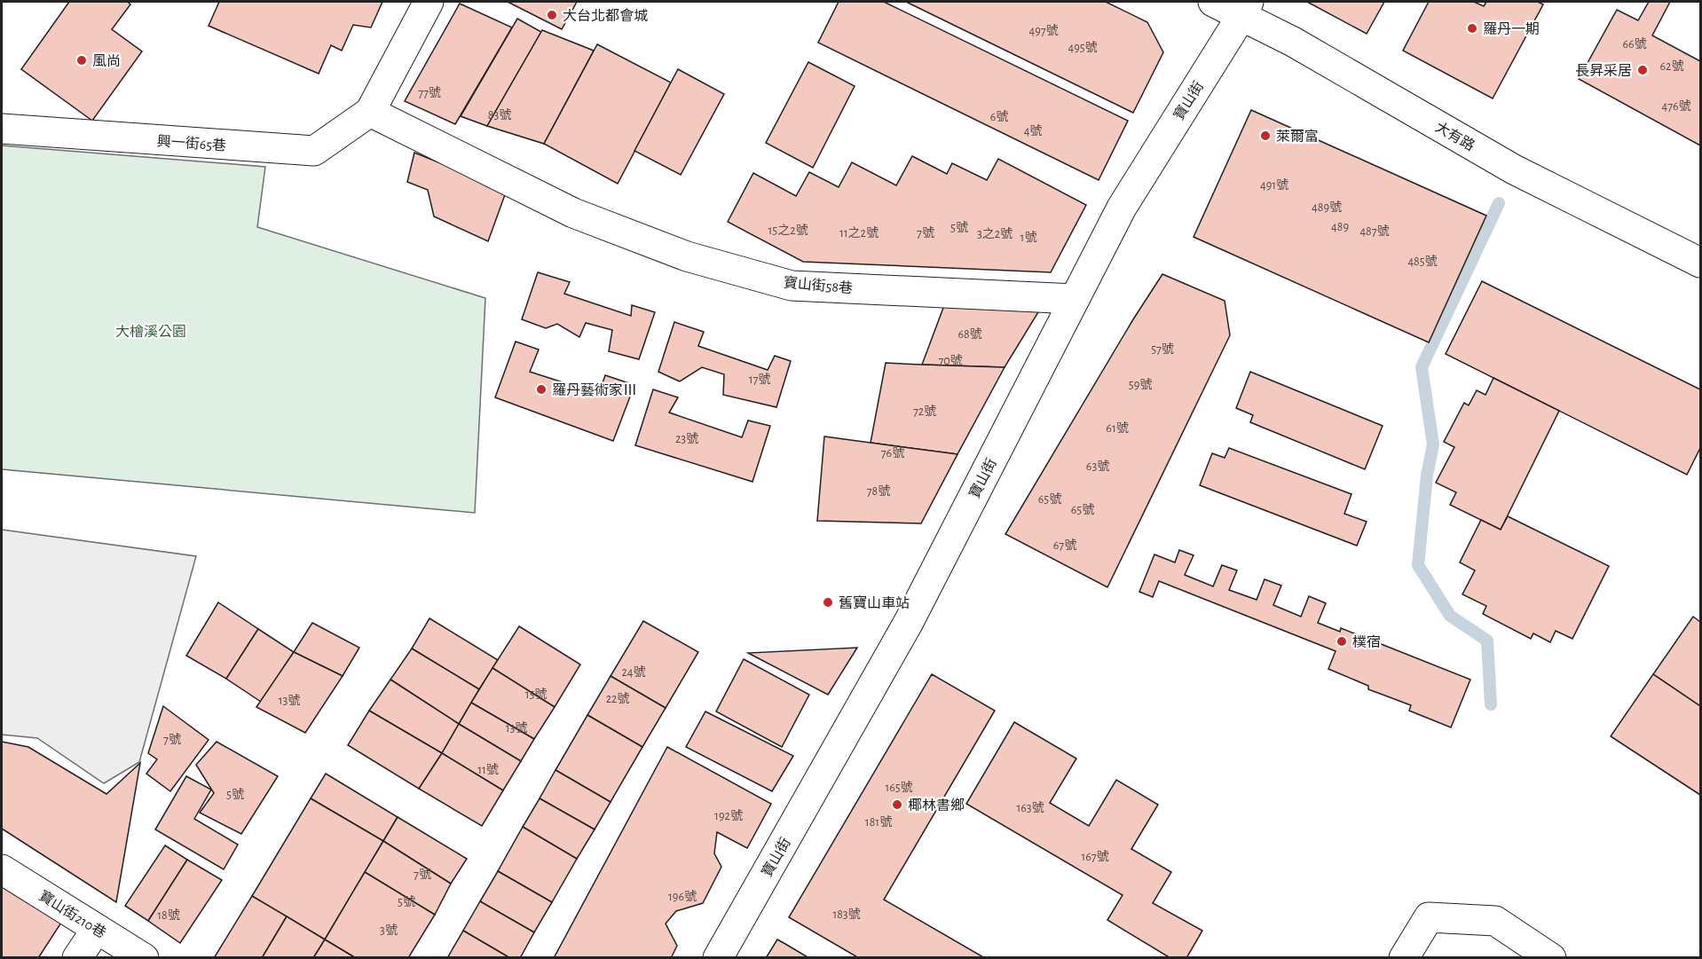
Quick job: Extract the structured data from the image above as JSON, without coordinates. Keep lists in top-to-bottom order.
{
  "streets": {
    "street": [
      "寶山街",
      "大有路",
      "興一街65巷",
      "寶山街58巷",
      "寶山街210巷"
    ]
  },
  "crossings": [
    ["寶山街", "大有路"],
    ["寶山街", "寶山街58巷"],
    ["興一街65巷", "寶山街58巷"]
  ],
  "parks": ["大檜溪公園"],
  "places": [
    "大台北都會城",
    "羅丹一期",
    "風尚",
    "長昇采居",
    "萊爾富",
    "羅丹藝術家Ⅲ",
    "舊寶山車站",
    "樸宿",
    "椰林書鄉"
  ],
  "house_numbers": [
    "497號",
    "66號",
    "495號",
    "62號",
    "77號",
    "476號",
    "83號",
    "6號",
    "4號",
    "491號",
    "489號",
    "489",
    "5號",
    "15之2號",
    "487號",
    "11之2號",
    "7號",
    "3之2號",
    "1號",
    "485號",
    "68號",
    "57號",
    "70號",
    "17號",
    "59號",
    "72號",
    "61號",
    "23號",
    "76號",
    "63號",
    "78號",
    "65號",
    "65號",
    "67號",
    "24號",
    "15號",
    "22號",
    "13號",
    "13號",
    "7號",
    "11號",
    "165號",
    "5號",
    "163號",
    "192號",
    "181號",
    "167號",
    "7號",
    "196號",
    "5號",
    "183號",
    "18號",
    "3號"
  ]
}
